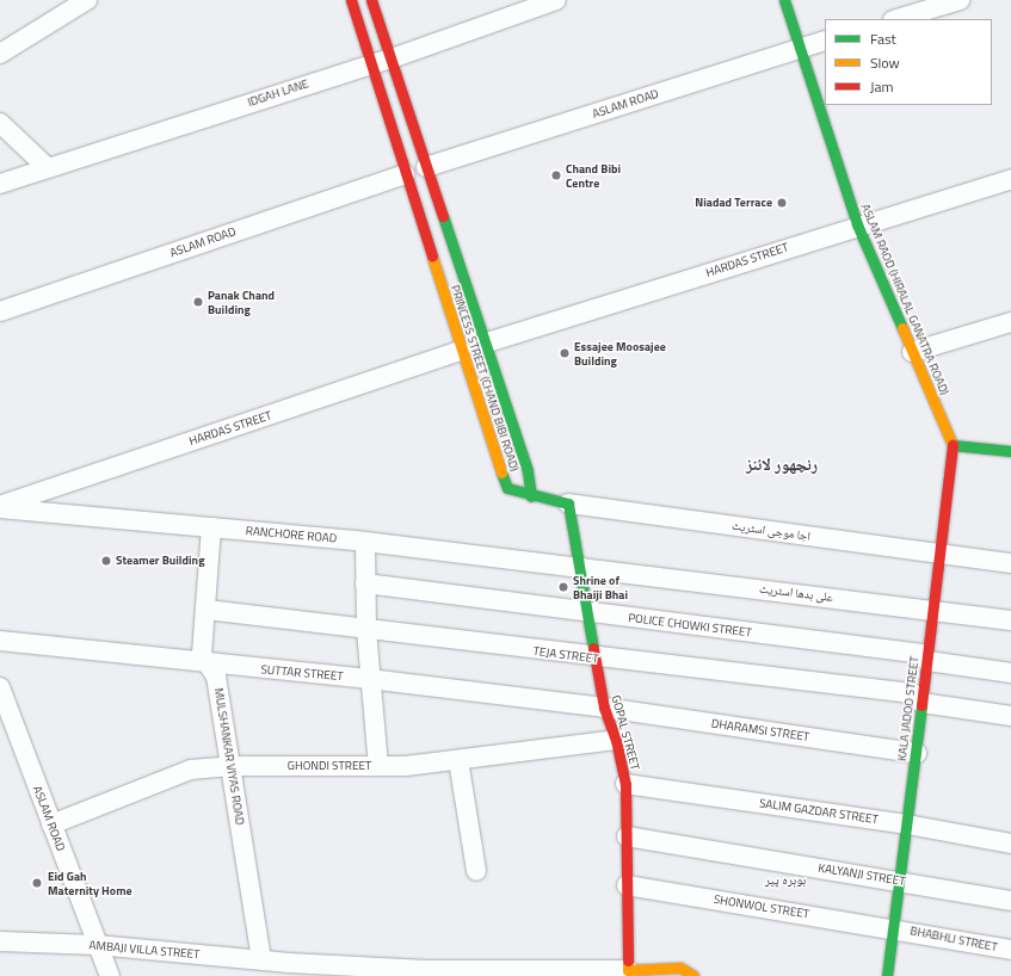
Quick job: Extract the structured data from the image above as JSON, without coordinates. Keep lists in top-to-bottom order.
{
  "streets": {
    "street": [
      "IDGAH LANE",
      "ASLAM ROAD",
      "HARDAS STREET",
      "ASLAM RAOD (HIRALAL GANATRA ROAD)",
      "PRINCESS STREET (CHAND BIBI ROAD)",
      "اجا موجی اسٹریٹ",
      "RANCHORE ROAD",
      "علی بدھا اسٹریٹ",
      "POLICE CHOWKI STREET",
      "TEJA STREET",
      "SUTTAR STREET",
      "KALA JADOO STREET",
      "DHARAMSI STREET",
      "GOPAL STREET",
      "MULSHANKAR VIYAS ROAD",
      "GHONDI STREET",
      "SALIM GAZDAR STREET",
      "KALYANJI STREET",
      "SHONWOL STREET",
      "BHABHLI STREET",
      "AMBAJI VILLA STREET"
    ]
  },
  "crossings": [
    ["IDGAH LANE", "PRINCESS STREET (CHAND BIBI ROAD)"],
    ["ASLAM ROAD", "ASLAM RAOD (HIRALAL GANATRA ROAD)"],
    ["ASLAM ROAD", "PRINCESS STREET (CHAND BIBI ROAD)"],
    ["ASLAM ROAD", "GHONDI STREET"],
    ["ASLAM ROAD", "AMBAJI VILLA STREET"],
    ["HARDAS STREET", "ASLAM RAOD (HIRALAL GANATRA ROAD)"],
    ["HARDAS STREET", "PRINCESS STREET (CHAND BIBI ROAD)"],
    ["HARDAS STREET", "RANCHORE ROAD"],
    ["ASLAM RAOD (HIRALAL GANATRA ROAD)", "KALA JADOO STREET"],
    ["PRINCESS STREET (CHAND BIBI ROAD)", "اجا موجی اسٹریٹ"],
    ["اجا موجی اسٹریٹ", "KALA JADOO STREET"],
    ["اجا موجی اسٹریٹ", "GOPAL STREET"],
    ["RANCHORE ROAD", "علی بدھا اسٹریٹ"],
    ["RANCHORE ROAD", "GOPAL STREET"],
    ["RANCHORE ROAD", "MULSHANKAR VIYAS ROAD"],
    ["علی بدھا اسٹریٹ", "KALA JADOO STREET"],
    ["علی بدھا اسٹریٹ", "GOPAL STREET"],
    ["POLICE CHOWKI STREET", "KALA JADOO STREET"],
    ["POLICE CHOWKI STREET", "GOPAL STREET"],
    ["TEJA STREET", "KALA JADOO STREET"],
    ["TEJA STREET", "GOPAL STREET"],
    ["TEJA STREET", "MULSHANKAR VIYAS ROAD"],
    ["SUTTAR STREET", "DHARAMSI STREET"],
    ["SUTTAR STREET", "GOPAL STREET"],
    ["SUTTAR STREET", "MULSHANKAR VIYAS ROAD"],
    ["KALA JADOO STREET", "DHARAMSI STREET"],
    ["KALA JADOO STREET", "SALIM GAZDAR STREET"],
    ["KALA JADOO STREET", "KALYANJI STREET"],
    ["KALA JADOO STREET", "SHONWOL STREET"],
    ["KALA JADOO STREET", "BHABHLI STREET"],
    ["DHARAMSI STREET", "GOPAL STREET"],
    ["GOPAL STREET", "GHONDI STREET"],
    ["GOPAL STREET", "SALIM GAZDAR STREET"],
    ["GOPAL STREET", "KALYANJI STREET"],
    ["GOPAL STREET", "SHONWOL STREET"],
    ["GOPAL STREET", "AMBAJI VILLA STREET"],
    ["MULSHANKAR VIYAS ROAD", "GHONDI STREET"],
    ["MULSHANKAR VIYAS ROAD", "AMBAJI VILLA STREET"],
    ["SHONWOL STREET", "BHABHLI STREET"]
  ],
  "districts": ["رنچھور لائنز", "بوہرہ پیر"],
  "places": [
    "Chand Bibi Centre",
    "Niadad Terrace",
    "Panak Chand Building",
    "Essajee Moosajee Building",
    "Steamer Building",
    "Shrine of Bhaiji Bhai",
    "Eid Gah Maternity Home"
  ],
  "legend": ["Fast", "Slow", "Jam"]
}
